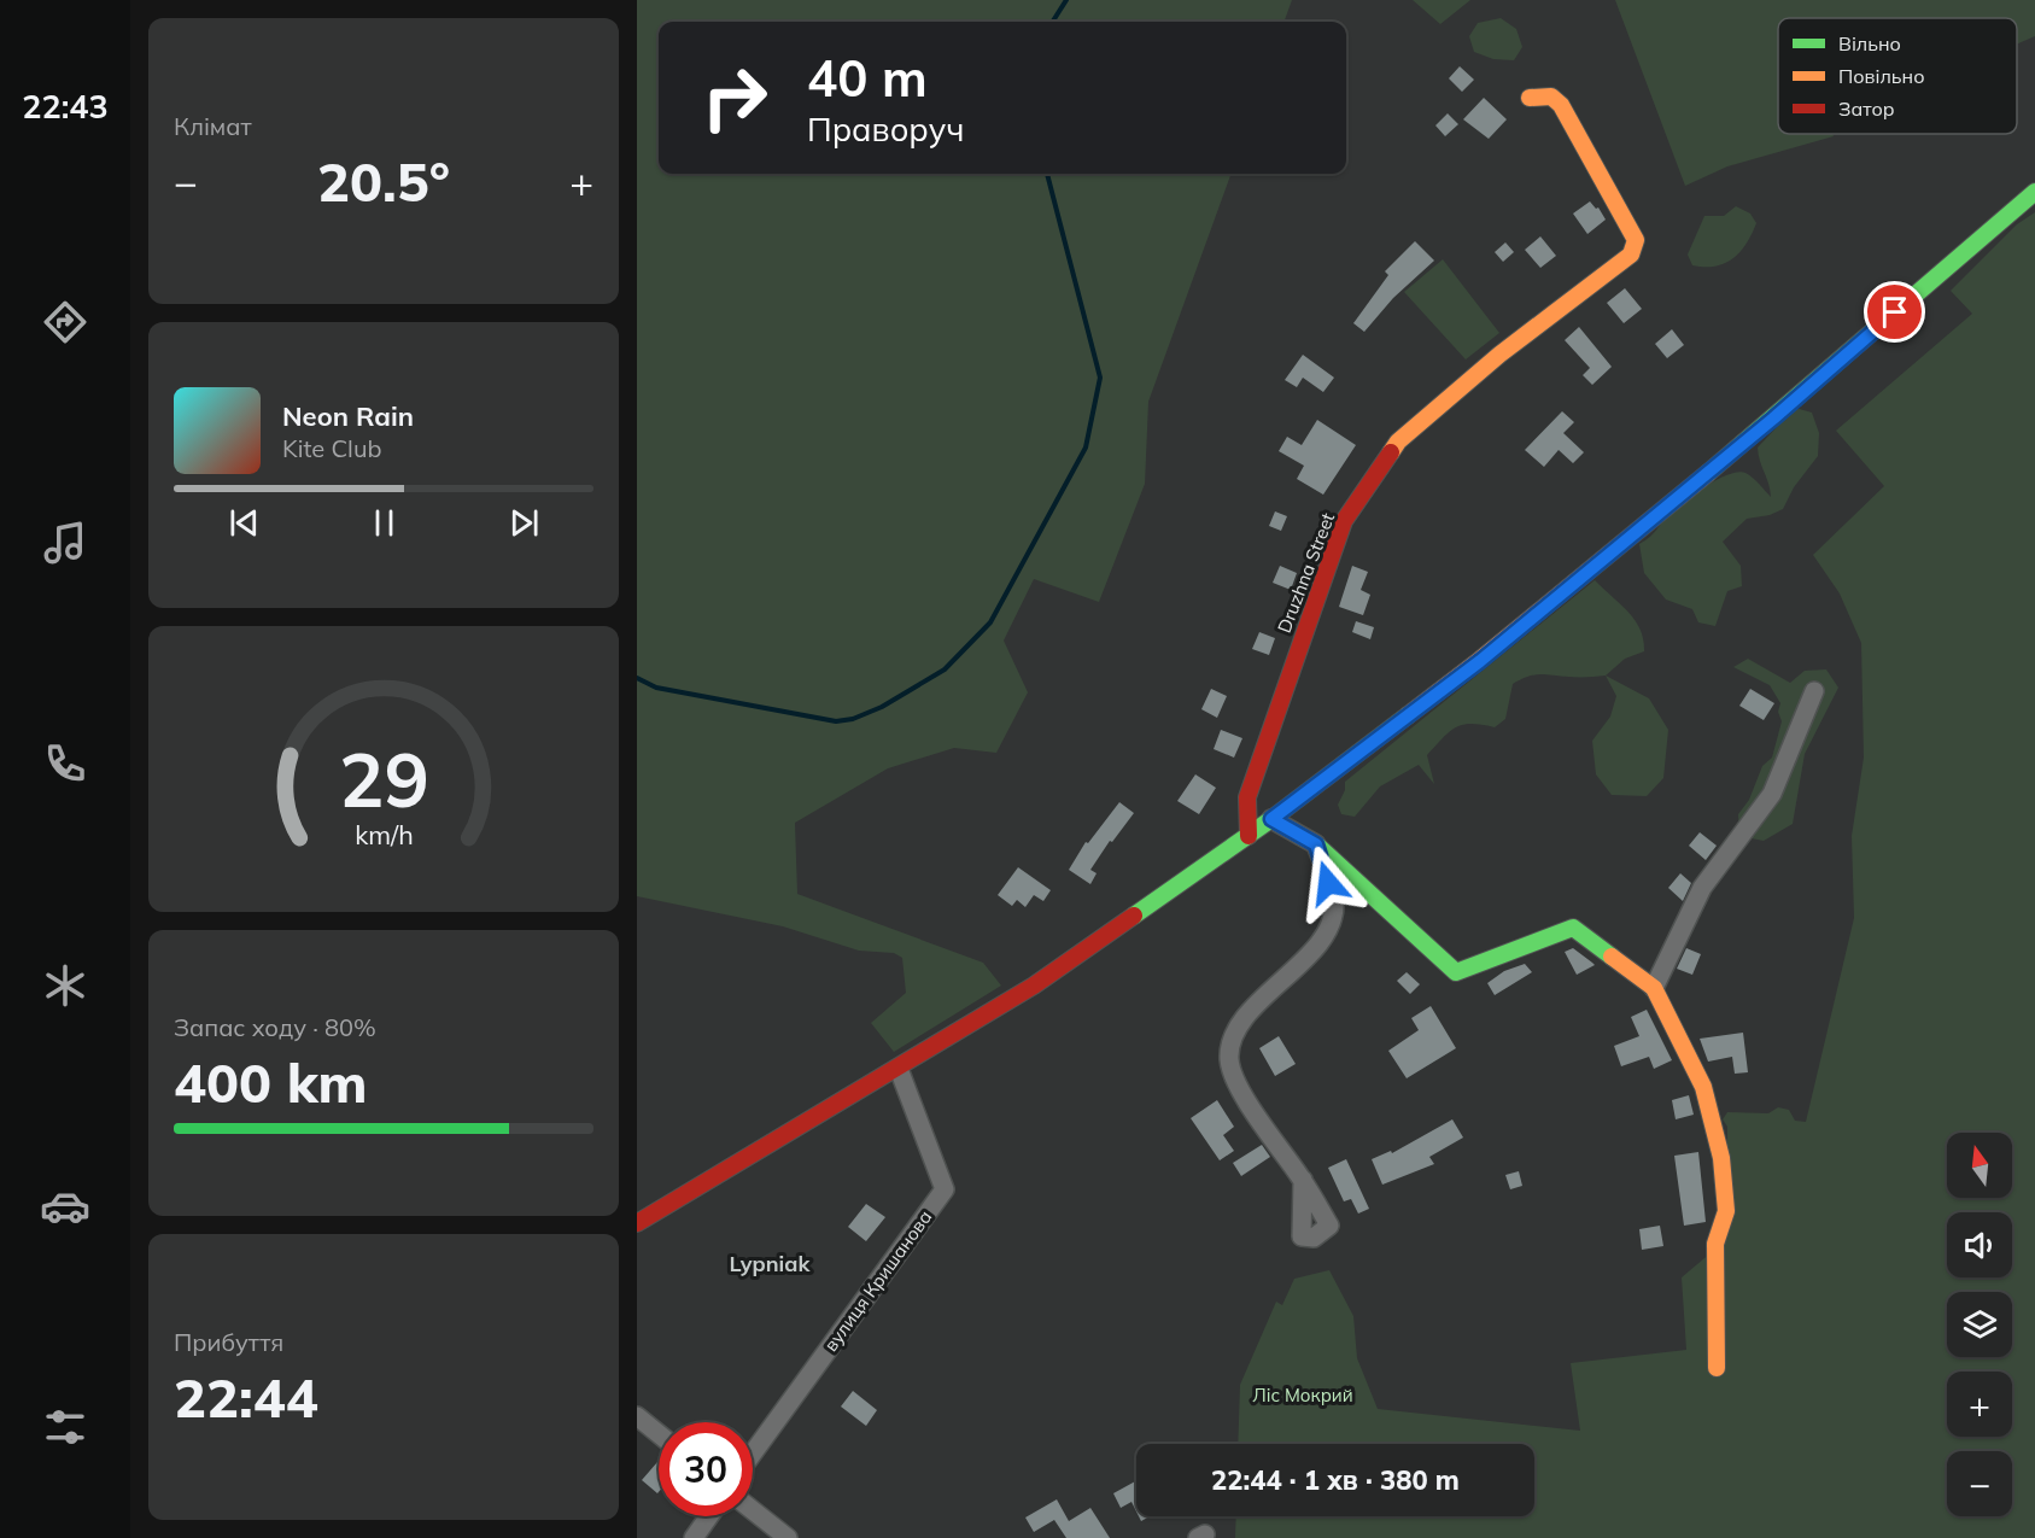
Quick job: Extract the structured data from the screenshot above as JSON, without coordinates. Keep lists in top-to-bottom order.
{
  "streets": {
    "main road": ["Druzhna Street"],
    "street": ["вулиця Кришанова"]
  },
  "districts": ["Lypniak"],
  "parks": ["Ліс Мокрий"],
  "legend": ["Вільно", "Повільно", "Затор"],
  "north": "top",
  "page": {
    "tabs": "22:43",
    "tile": [
      "Клімат",
      ["Запас ходу · 80%", "400 km"],
      ["Прибуття", "22:44"]
    ],
    "turn": ["40 m", "Праворуч"],
    "heat": ["−", "20.5°", "+"],
    "song": ["Neon Rain", "Kite Club"],
    "map_buttons": ["+", "−"],
    "limit": "30",
    "trip": "22:44 · 1 хв · 380 m",
    "gauge": ["29", "km/h"]
  }
}
